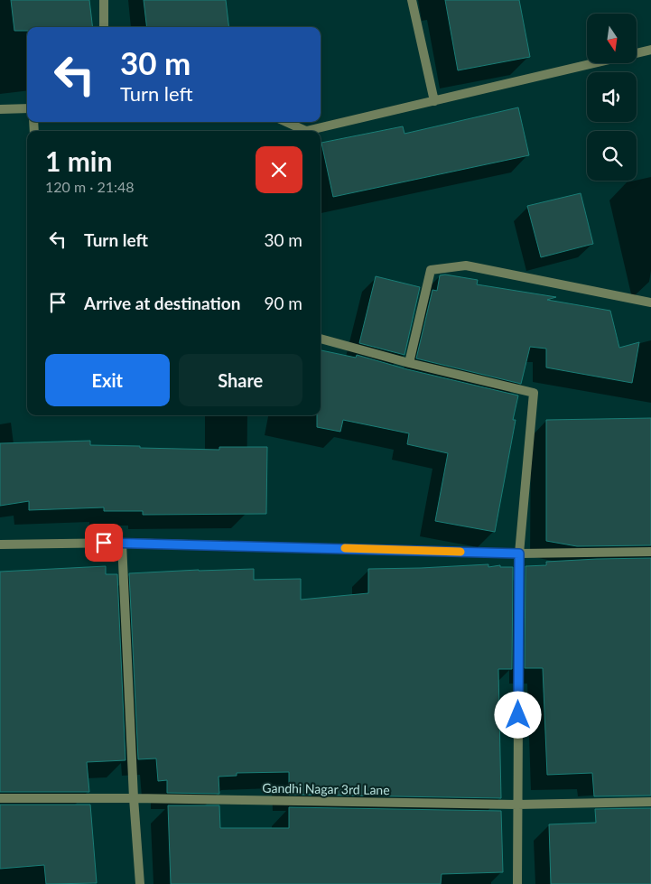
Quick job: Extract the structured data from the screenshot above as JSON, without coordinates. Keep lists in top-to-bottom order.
{
  "streets": {
    "street": ["Gandhi Nagar 3rd Lane"]
  },
  "north": "bottom",
  "page": {
    "turn": ["30 m", "Turn left"],
    "heading": ["1 min", "120 m · 21:48"],
    "list": [
      {
        "name": "Turn left",
        "value": "30 m"
      },
      {
        "name": "Arrive at destination",
        "value": "90 m"
      }
    ],
    "buttons": ["Exit", "Share"]
  }
}
